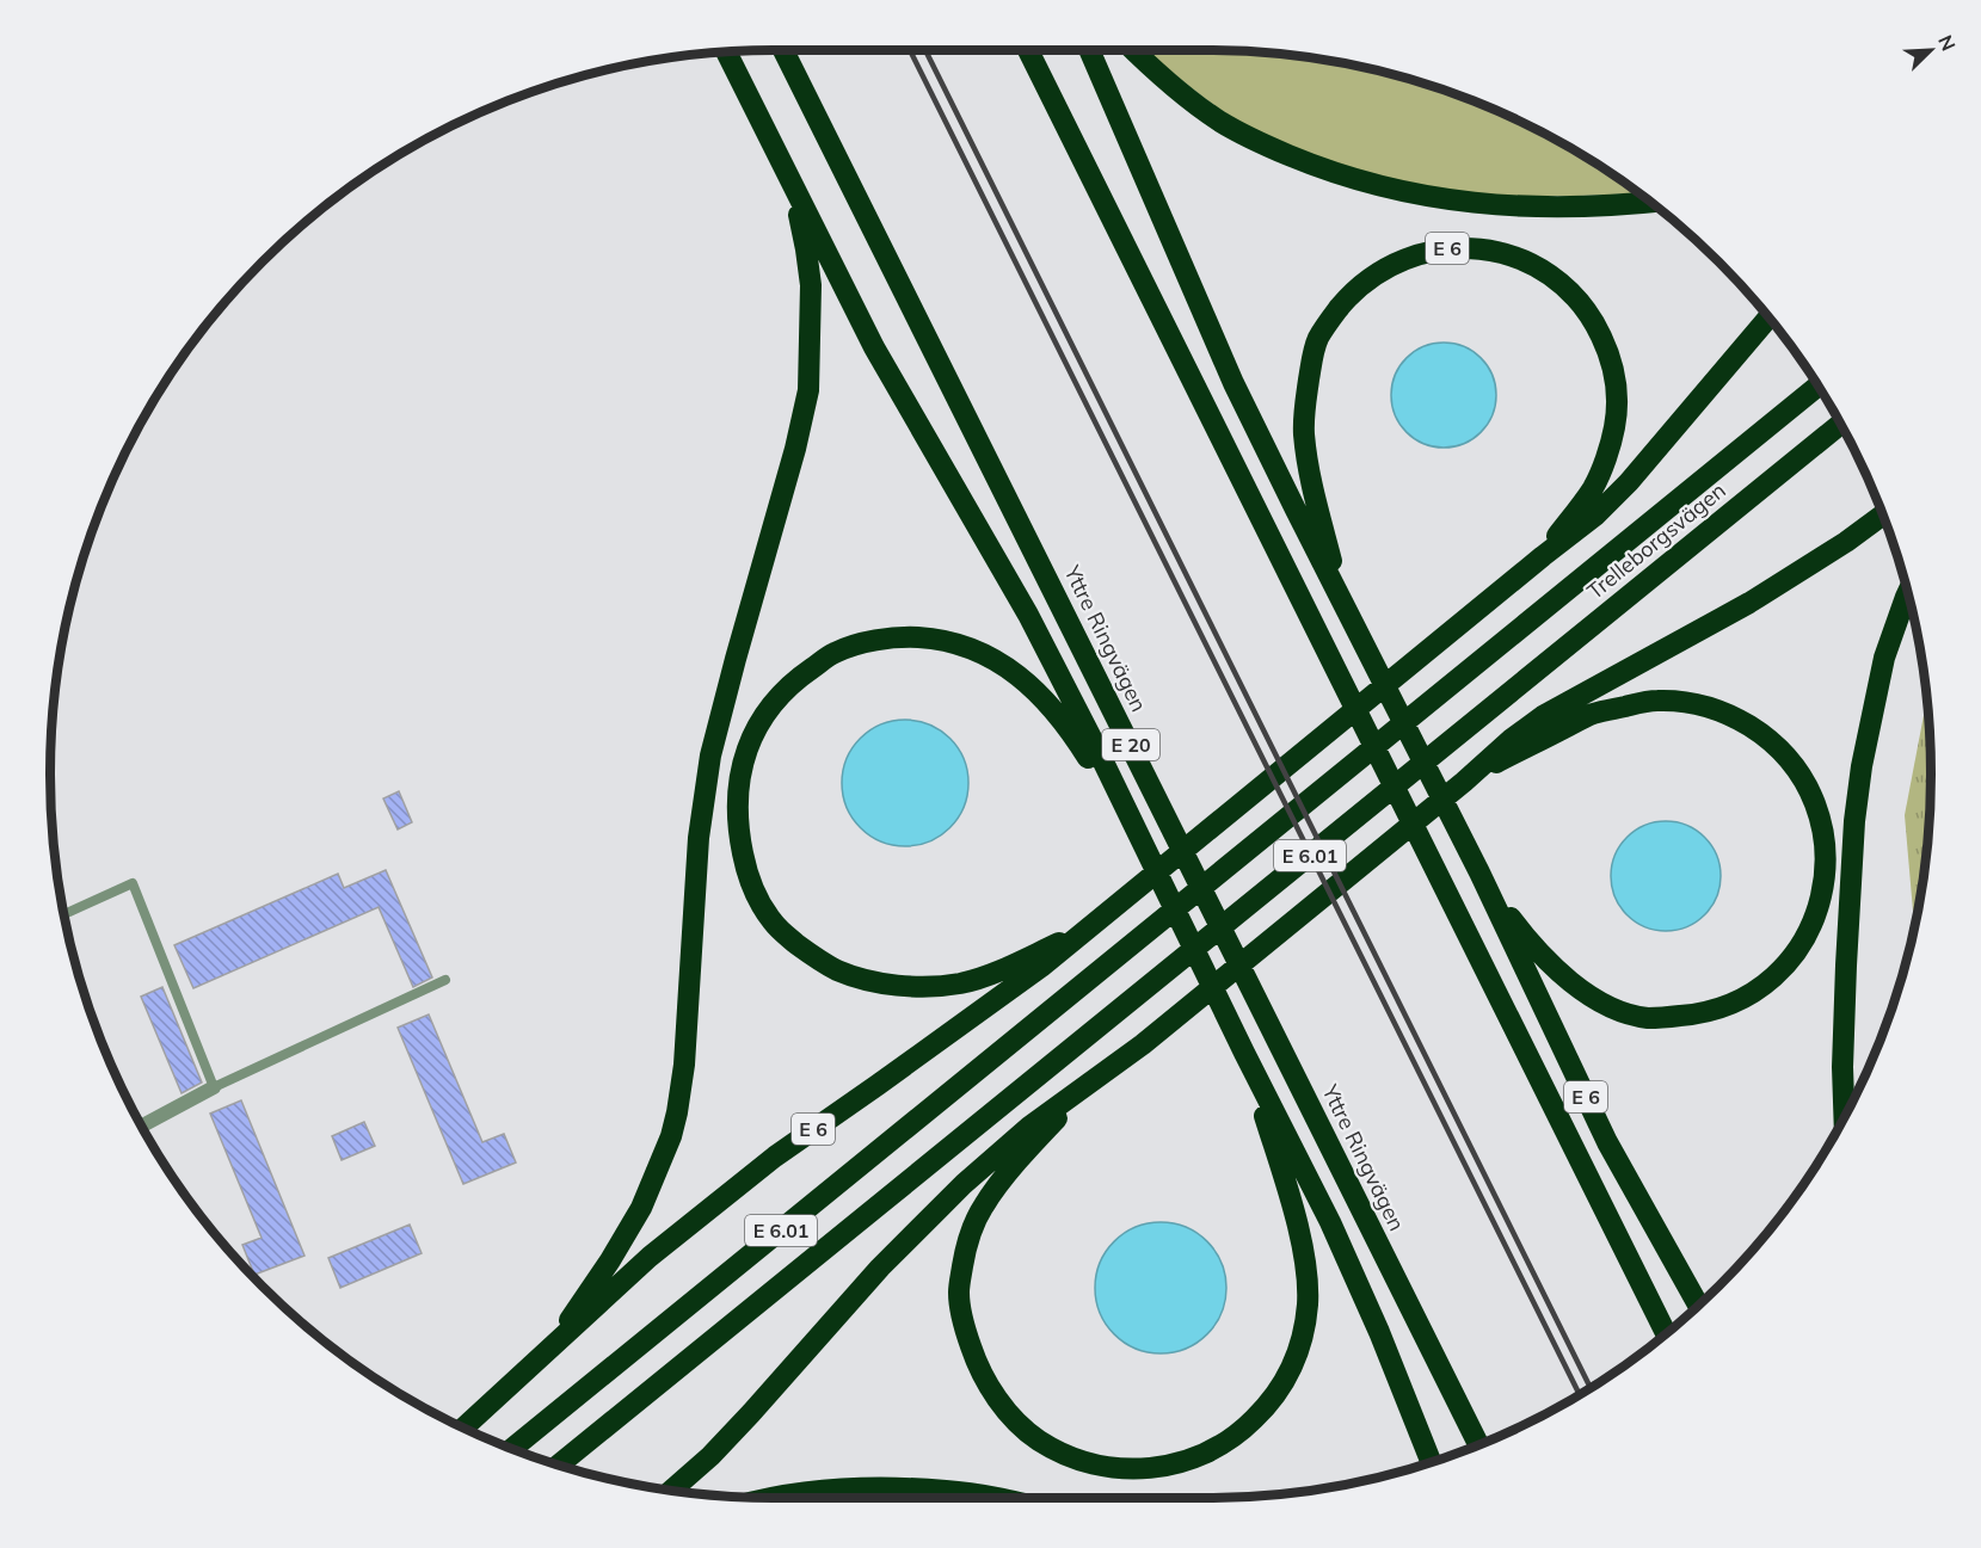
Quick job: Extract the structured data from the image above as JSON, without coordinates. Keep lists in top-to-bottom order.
{
  "streets": {
    "highway": [
      "E 6",
      "Trelleborgsvägen",
      "Yttre Ringvägen",
      "E 20",
      "E 6.01"
    ]
  },
  "north": "top right"
}
